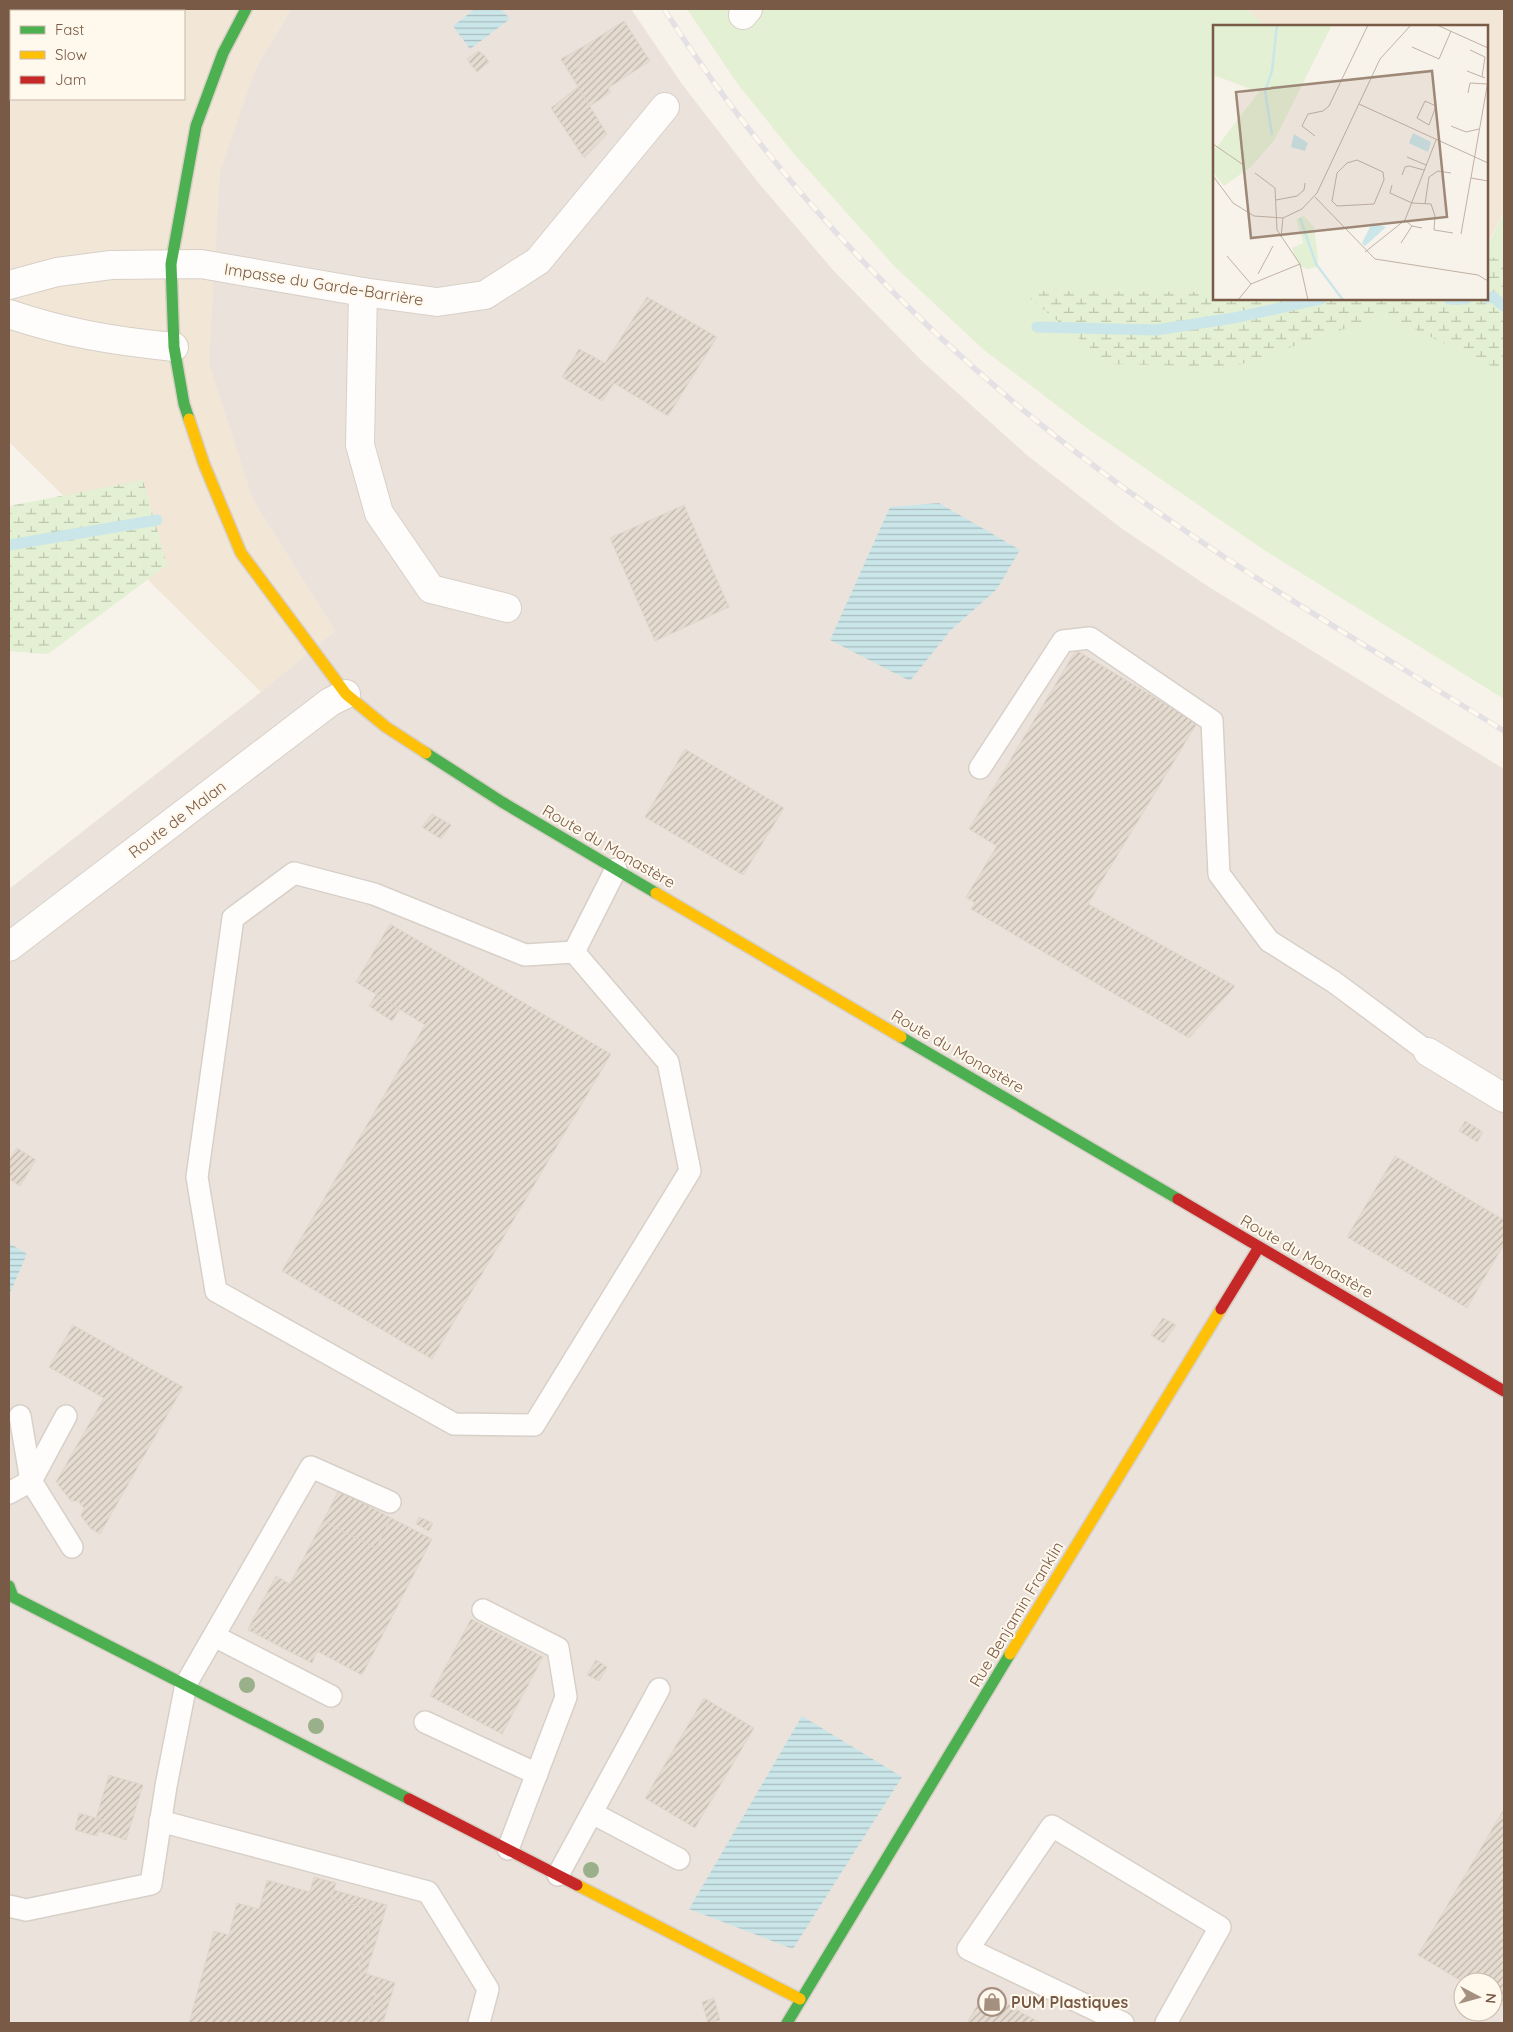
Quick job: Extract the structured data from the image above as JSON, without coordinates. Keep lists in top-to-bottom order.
{
  "streets": {
    "street": [
      "Impasse du Garde-Barrière",
      "Route de Malan",
      "Route du Monastère",
      "Rue Benjamin Franklin"
    ]
  },
  "crossings": [
    ["Impasse du Garde-Barrière", "Route du Monastère"],
    ["Route de Malan", "Route du Monastère"],
    ["Route du Monastère", "Rue Benjamin Franklin"]
  ],
  "places": {
    "shop": ["PUM Plastiques"]
  },
  "legend": ["Fast", "Slow", "Jam"],
  "north": "right"
}
